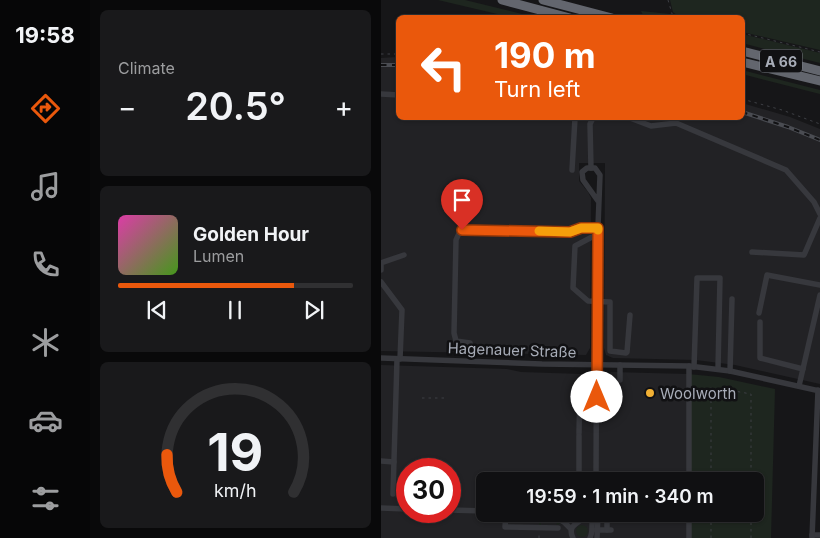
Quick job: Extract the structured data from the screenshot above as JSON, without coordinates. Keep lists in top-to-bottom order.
{
  "streets": {
    "highway": ["A 66"],
    "street": ["Hagenauer Straße"]
  },
  "places": ["Woolworth"],
  "page": {
    "tabs": "19:58",
    "tile": "Climate",
    "turn": ["190 m", "Turn left"],
    "heat": ["−", "20.5°", "+"],
    "song": ["Golden Hour", "Lumen"],
    "limit": "30",
    "trip": "19:59 · 1 min · 340 m",
    "gauge": ["19", "km/h"]
  }
}
